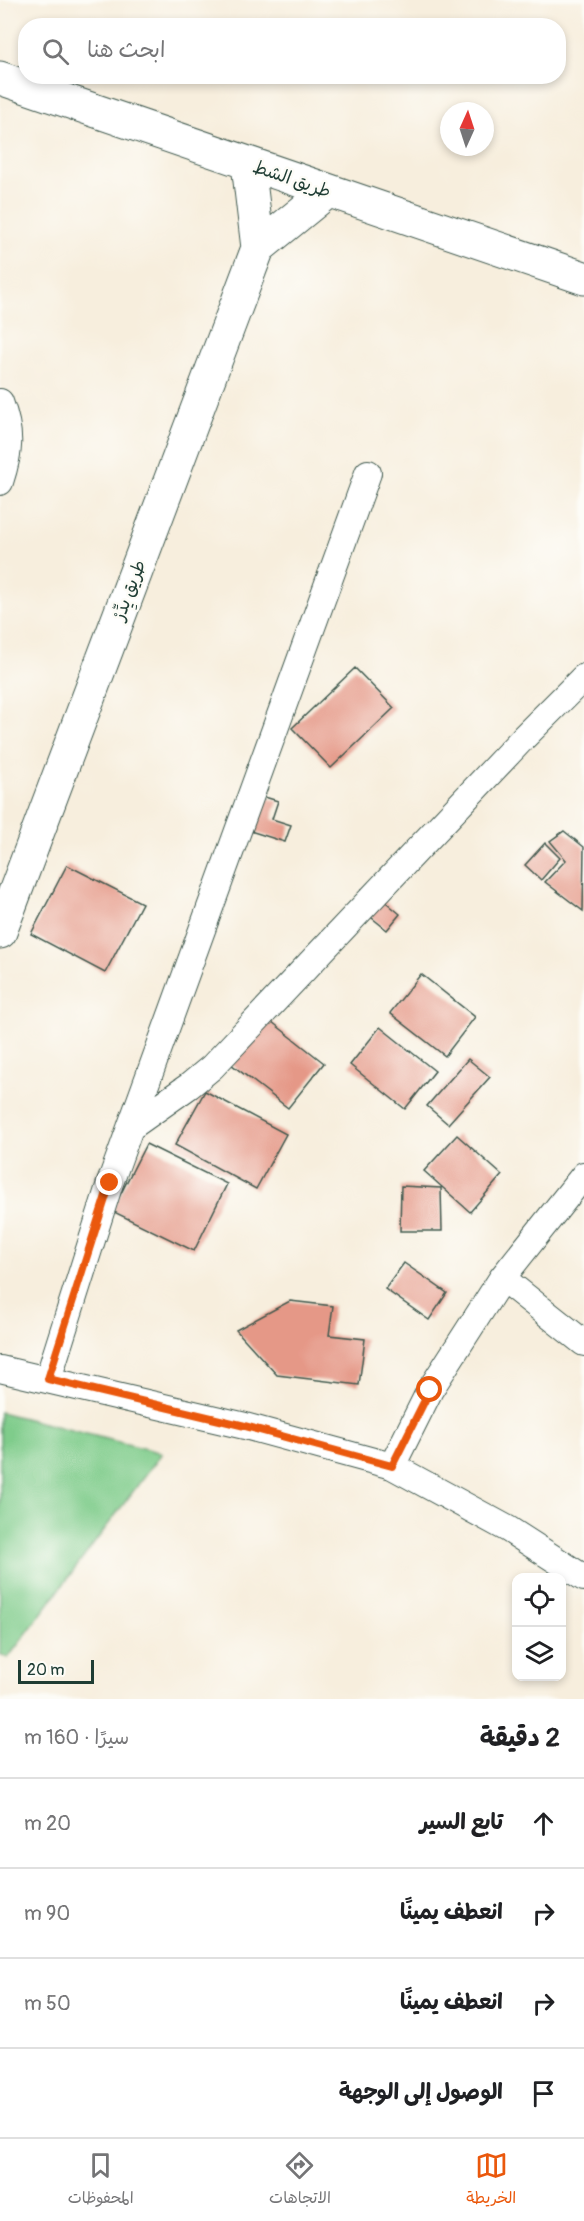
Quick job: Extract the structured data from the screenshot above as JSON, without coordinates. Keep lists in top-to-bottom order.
{
  "streets": {
    "street": ["طريق الشط", "طريق يِدِّرْ"]
  },
  "crossings": [
    ["طريق الشط", "طريق يِدِّرْ"]
  ],
  "scale_bar": "20 m",
  "north": "top",
  "page": {
    "search": "ابحث هنا",
    "scale": "20 m",
    "heading": ["2 دقيقة", "سيرًا · 160 m"],
    "list": [
      ["تابع السير", "20 m"],
      ["انعطف يمينًا", "90 m"],
      ["انعطف يمينًا", "50 m"],
      "الوصول إلى الوجهة"
    ],
    "nav": ["الخريطة", "الاتجاهات", "المحفوظات"]
  }
}
